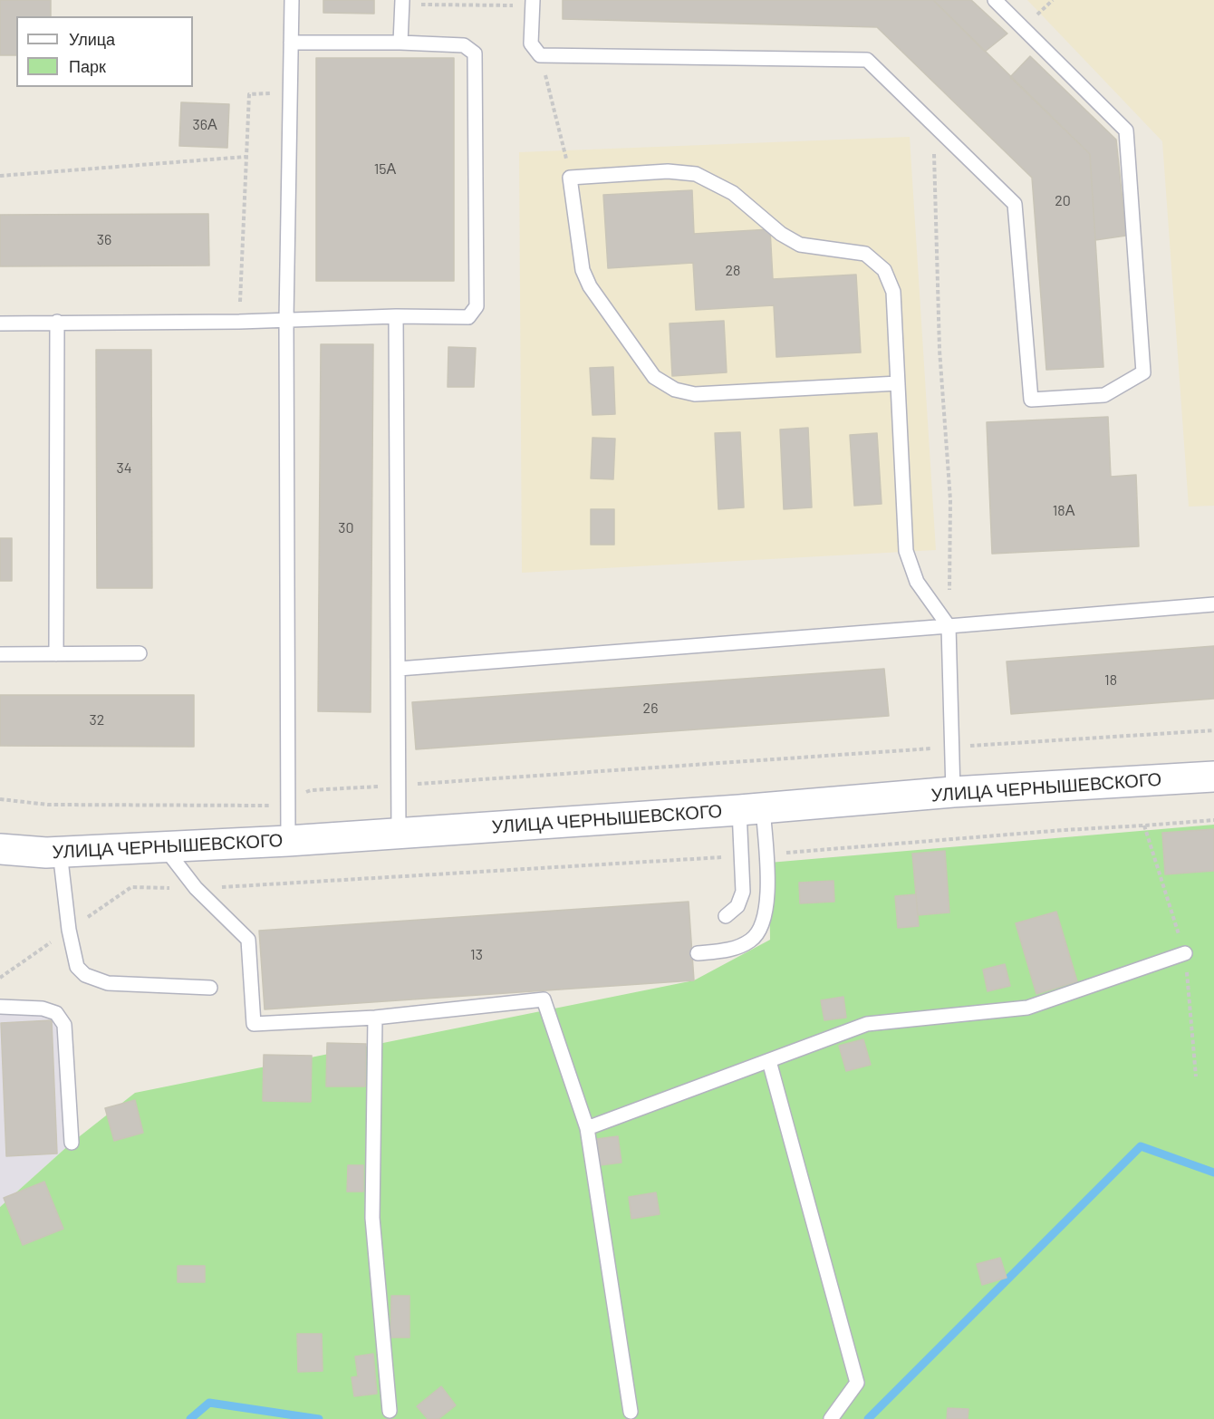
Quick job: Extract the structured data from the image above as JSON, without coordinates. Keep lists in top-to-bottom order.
{
  "streets": {
    "street": ["УЛИЦА ЧЕРНЫШЕВСКОГО"]
  },
  "house_numbers": [
    "36А",
    "15А",
    "20",
    "36",
    "28",
    "34",
    "18А",
    "30",
    "18",
    "26",
    "32",
    "13"
  ],
  "legend": ["Улица", "Парк"]
}
